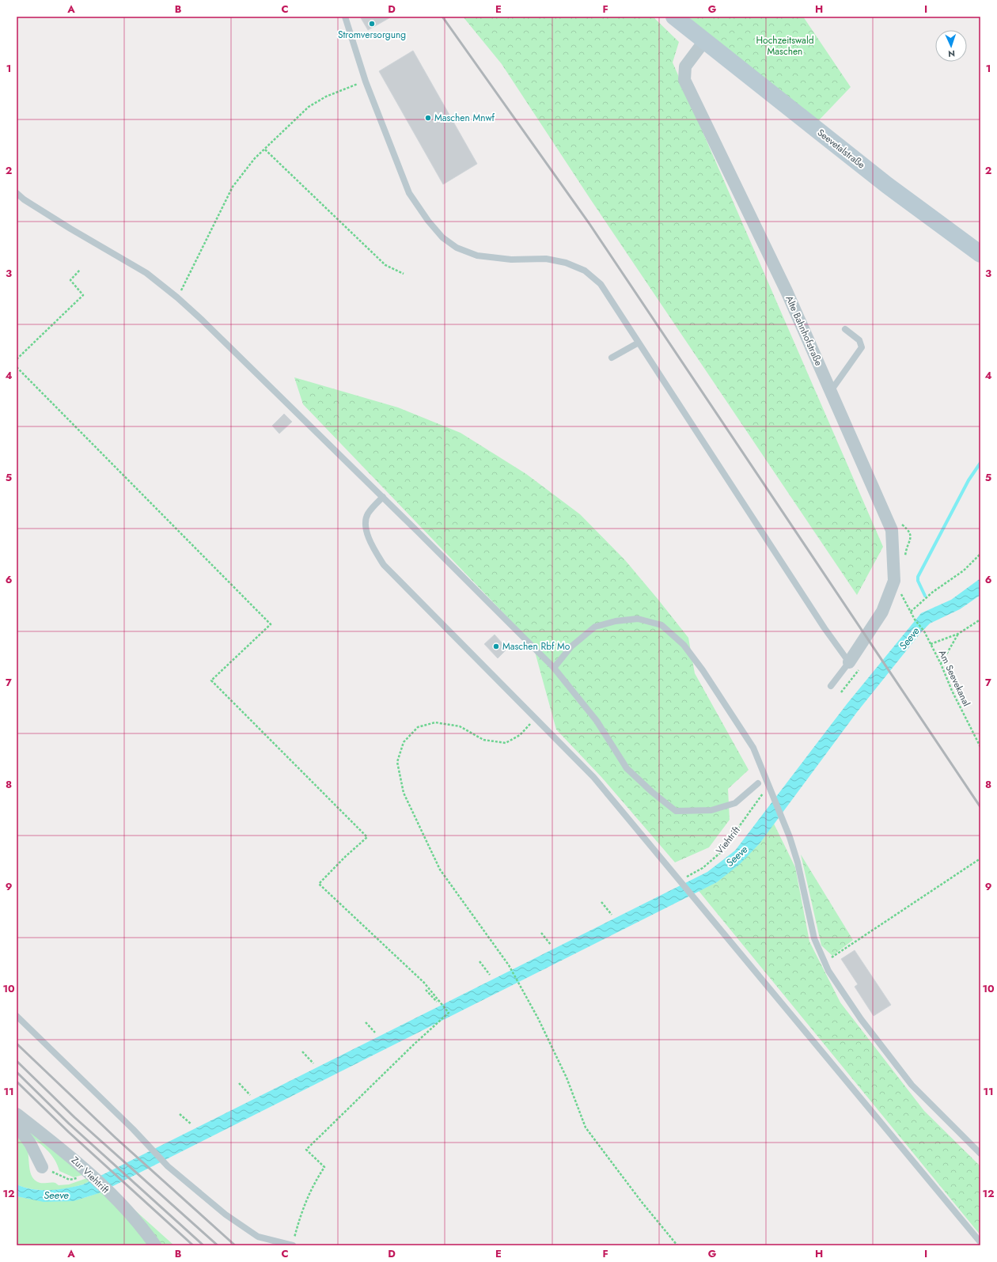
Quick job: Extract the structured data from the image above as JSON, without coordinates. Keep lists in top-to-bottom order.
{
  "streets": {
    "main road": ["Seevetalstraße"],
    "street": ["Alte Bahnhofstraße", "Zur Viehtrift"],
    "path": ["Am Seevekanal", "Viehtrift"]
  },
  "crossings": [
    ["Seevetalstraße", "Alte Bahnhofstraße"]
  ],
  "water": ["Seeve"],
  "parks": ["Hochzeitswald Maschen"],
  "places": ["Stromversorgung", "Maschen Mnwf", "Maschen Rbf Mo"],
  "north": "bottom",
  "grid": {
    "columns": [
      "A",
      "B",
      "C",
      "D",
      "E",
      "F",
      "G",
      "H",
      "I"
    ],
    "rows": [
      "1",
      "2",
      "3",
      "4",
      "5",
      "6",
      "7",
      "8",
      "9",
      "10",
      "11",
      "12"
    ]
  }
}
